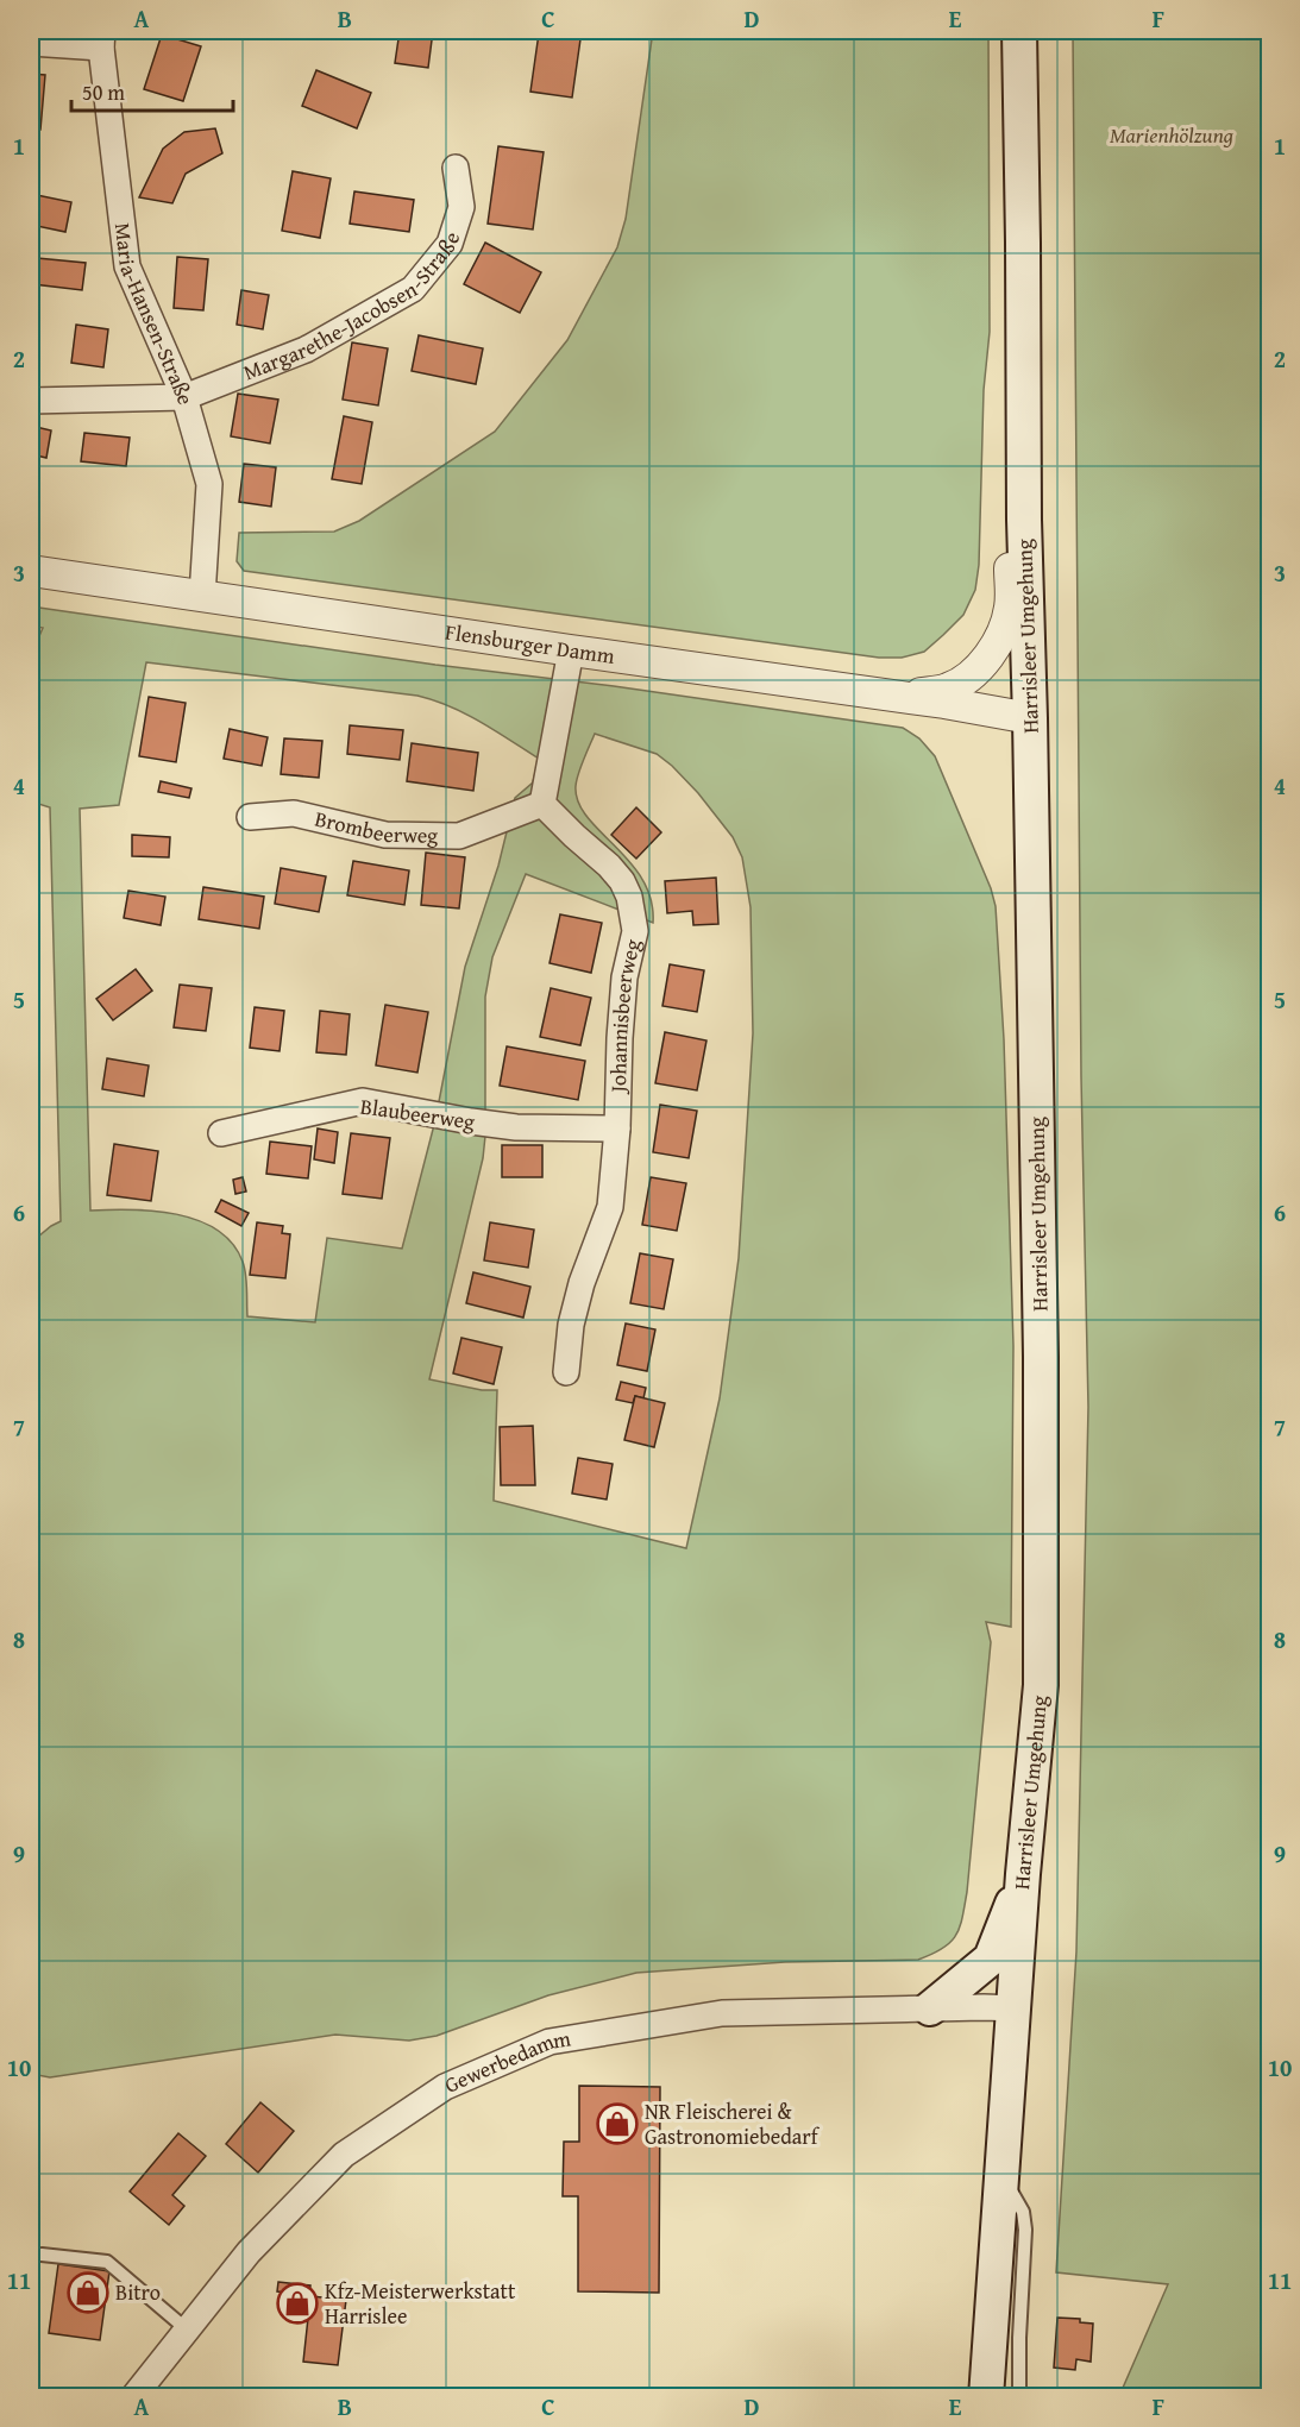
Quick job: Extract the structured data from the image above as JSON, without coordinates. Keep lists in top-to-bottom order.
{
  "streets": {
    "main road": ["Harrisleer Umgehung"],
    "street": [
      "Margarethe-Jacobsen-Straße",
      "Maria-Hansen-Straße",
      "Flensburger Damm",
      "Brombeerweg",
      "Johannisbeerweg",
      "Blaubeerweg",
      "Gewerbedamm"
    ]
  },
  "crossings": [
    ["Margarethe-Jacobsen-Straße", "Maria-Hansen-Straße"],
    ["Maria-Hansen-Straße", "Flensburger Damm"],
    ["Harrisleer Umgehung", "Flensburger Damm"],
    ["Harrisleer Umgehung", "Gewerbedamm"],
    ["Brombeerweg", "Johannisbeerweg"],
    ["Johannisbeerweg", "Blaubeerweg"]
  ],
  "parks": ["Marienhölzung"],
  "places": {
    "shop": ["NR Fleischerei & Gastronomiebedarf", "Bitro", "Kfz-Meisterwerkstatt Harrislee"]
  },
  "scale_bar": "50 m",
  "grid": {
    "columns": [
      "A",
      "B",
      "C",
      "D",
      "E",
      "F"
    ],
    "rows": [
      "1",
      "2",
      "3",
      "4",
      "5",
      "6",
      "7",
      "8",
      "9",
      "10",
      "11"
    ]
  }
}
